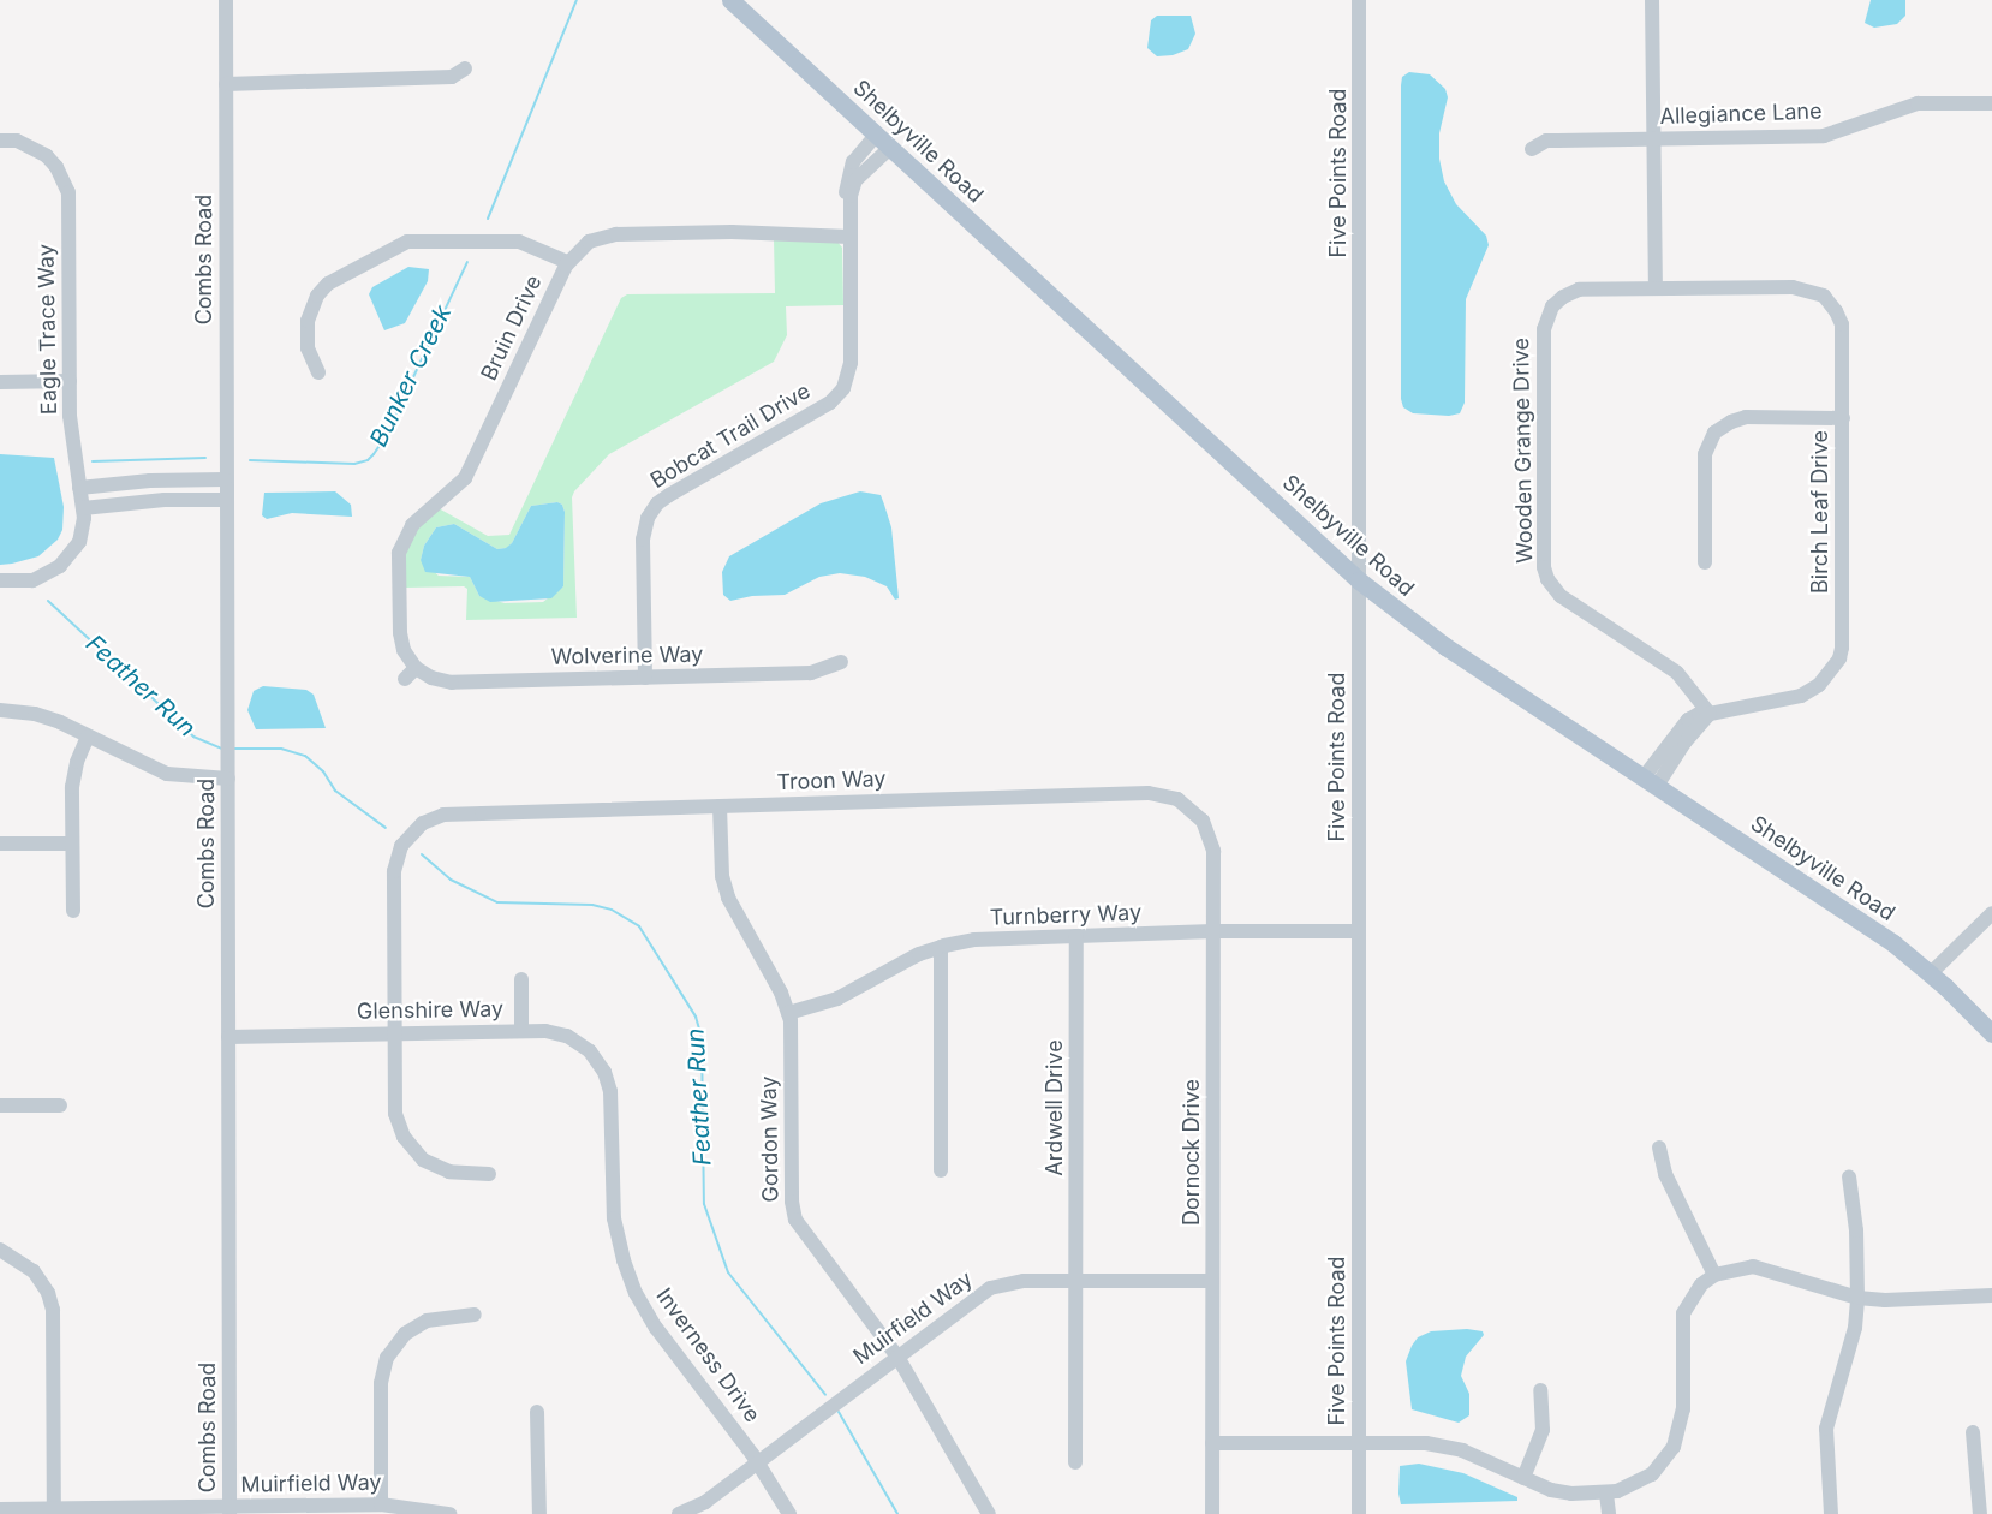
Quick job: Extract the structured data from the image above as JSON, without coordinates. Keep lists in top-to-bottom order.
{
  "streets": {
    "main road": ["Shelbyville Road"],
    "street": [
      "Allegiance Lane",
      "Five Points Road",
      "Combs Road",
      "Bruin Drive",
      "Eagle Trace Way",
      "Bobcat Trail Drive",
      "Wooden Grange Drive",
      "Birch Leaf Drive",
      "Wolverine Way",
      "Troon Way",
      "Turnberry Way",
      "Glenshire Way",
      "Ardwell Drive",
      "Gordon Way",
      "Dornock Drive",
      "Muirfield Way",
      "Inverness Drive"
    ]
  },
  "crossings": [
    ["Shelbyville Road", "Five Points Road"],
    ["Shelbyville Road", "Bobcat Trail Drive"],
    ["Shelbyville Road", "Birch Leaf Drive"],
    ["Five Points Road", "Turnberry Way"],
    ["Combs Road", "Glenshire Way"],
    ["Combs Road", "Muirfield Way"],
    ["Bruin Drive", "Bobcat Trail Drive"],
    ["Bruin Drive", "Wolverine Way"],
    ["Bobcat Trail Drive", "Wolverine Way"],
    ["Wooden Grange Drive", "Birch Leaf Drive"],
    ["Troon Way", "Glenshire Way"],
    ["Troon Way", "Gordon Way"],
    ["Troon Way", "Dornock Drive"],
    ["Turnberry Way", "Ardwell Drive"],
    ["Turnberry Way", "Gordon Way"],
    ["Turnberry Way", "Dornock Drive"],
    ["Glenshire Way", "Inverness Drive"],
    ["Ardwell Drive", "Muirfield Way"],
    ["Gordon Way", "Muirfield Way"],
    ["Dornock Drive", "Muirfield Way"],
    ["Muirfield Way", "Inverness Drive"]
  ],
  "water": ["Bunker Creek", "Feather Run"]
}
